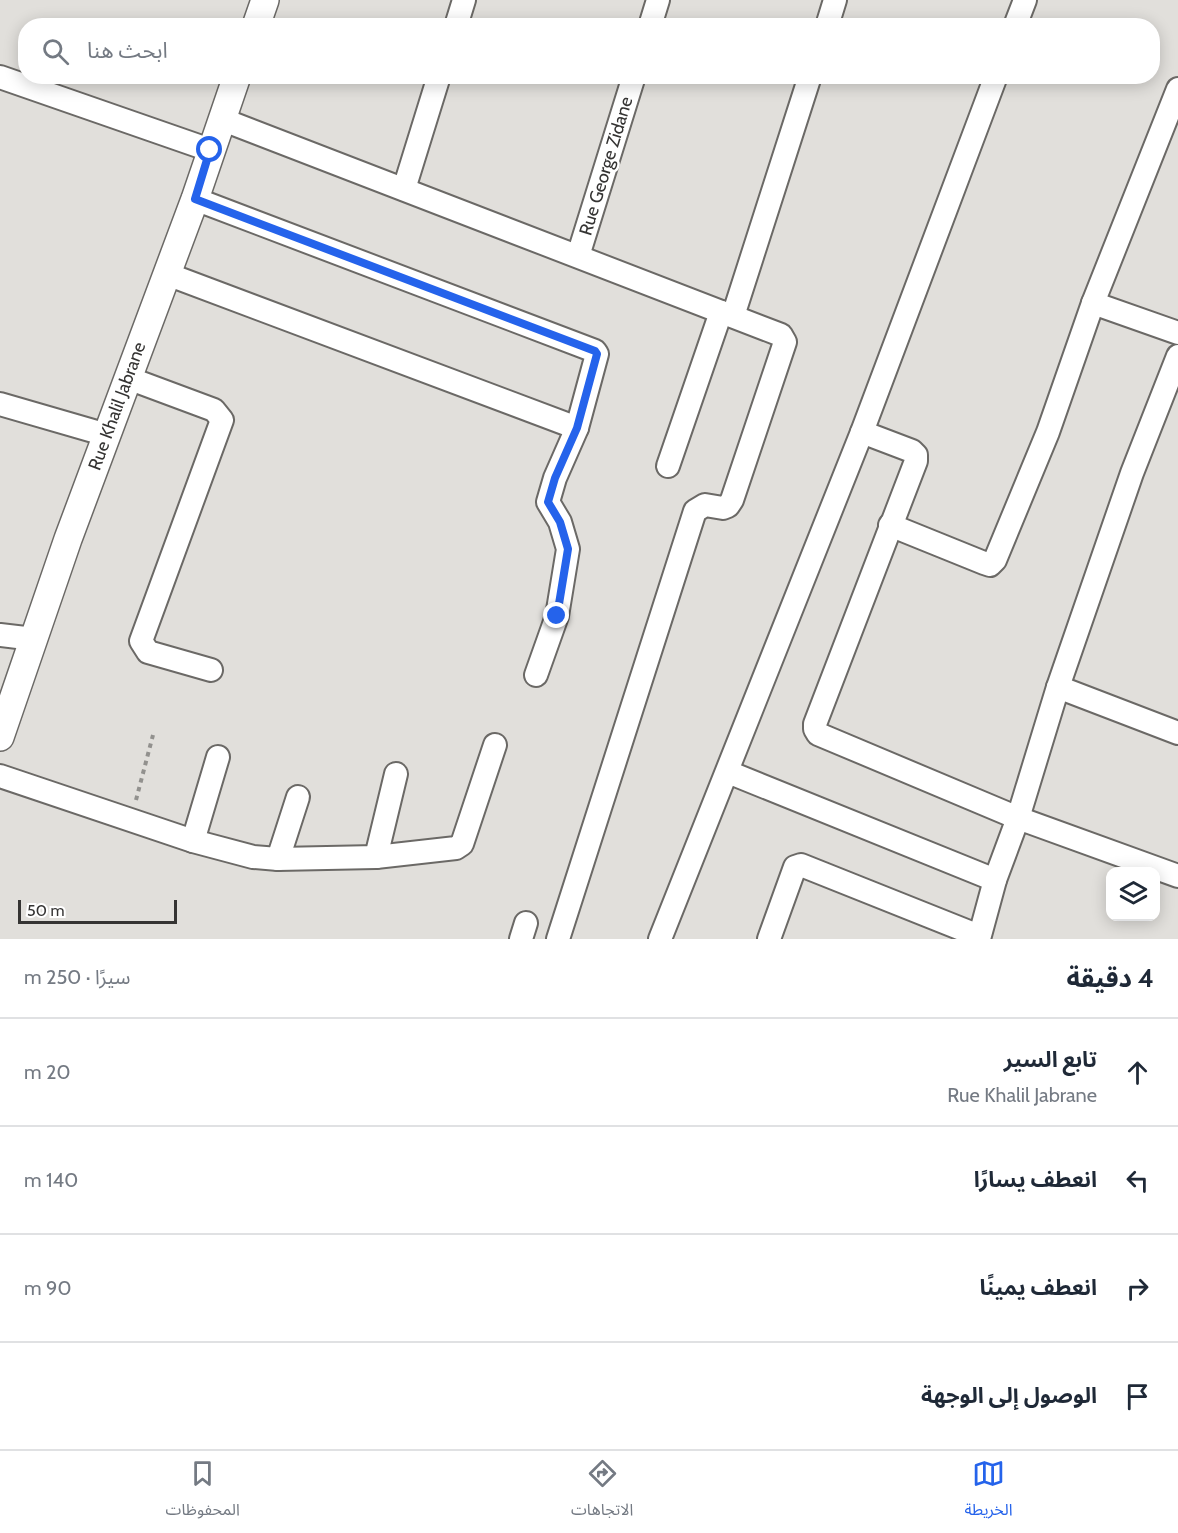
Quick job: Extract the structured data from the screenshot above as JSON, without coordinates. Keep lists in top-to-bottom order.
{
  "streets": {
    "street": ["Rue George Zidane", "Rue Khalil Jabrane"]
  },
  "scale_bar": "50 m",
  "page": {
    "search": "ابحث هنا",
    "scale": "50 m",
    "heading": ["4 دقيقة", "سيرًا · 250 m"],
    "list": [
      ["تابع السير", "Rue Khalil Jabrane", "20 m"],
      ["انعطف يسارًا", "140 m"],
      ["انعطف يمينًا", "90 m"],
      "الوصول إلى الوجهة"
    ],
    "nav": ["الخريطة", "الاتجاهات", "المحفوظات"]
  }
}
